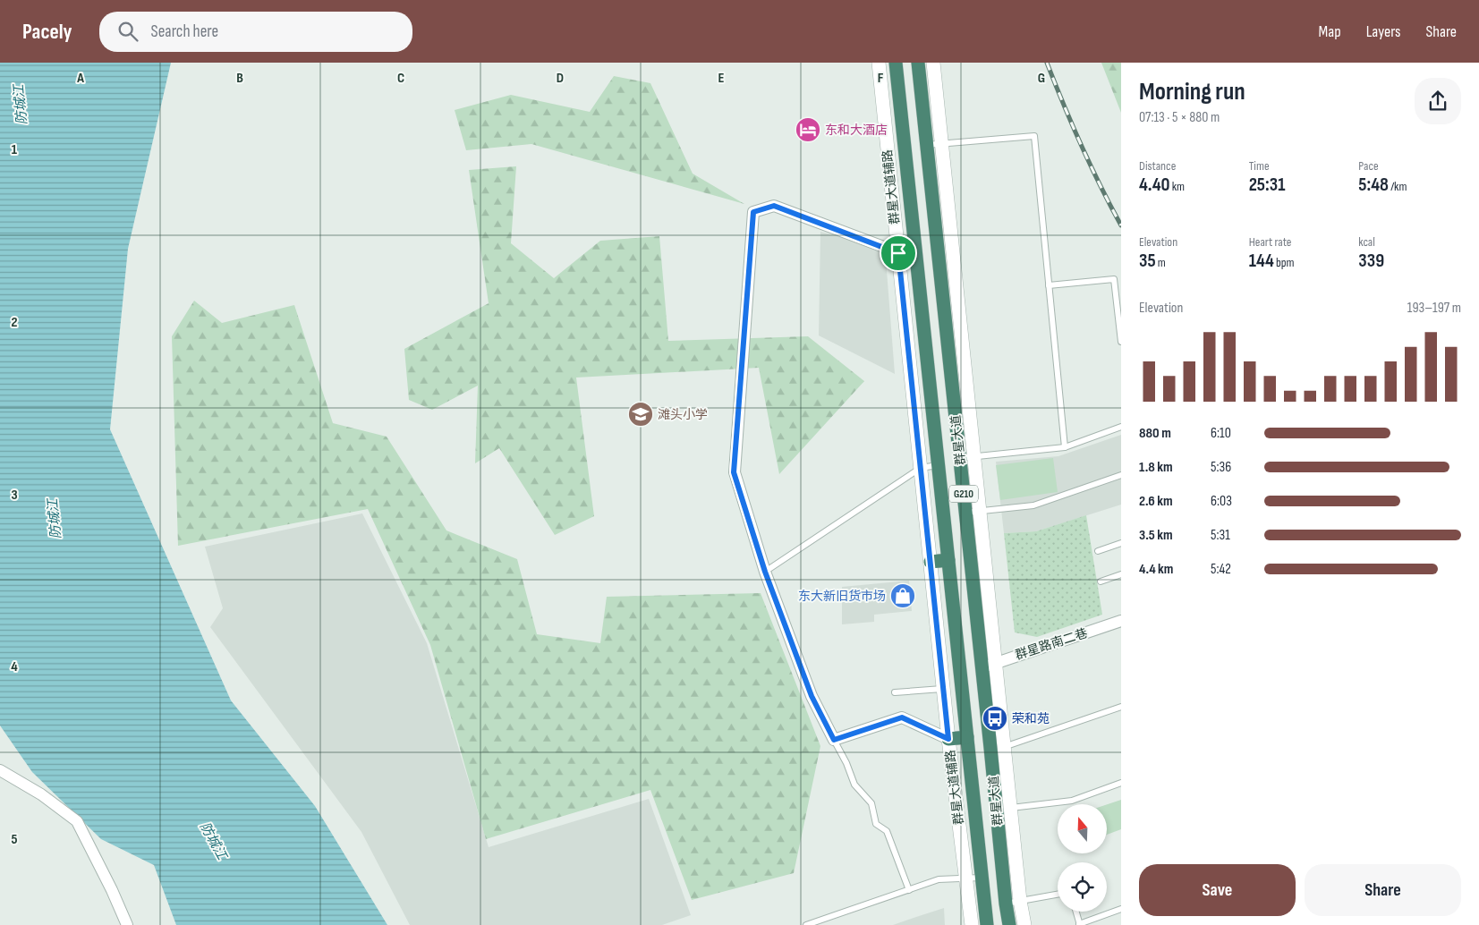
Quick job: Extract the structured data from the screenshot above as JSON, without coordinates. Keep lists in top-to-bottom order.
{
  "streets": {
    "highway": ["群星大道", "G210"],
    "street": ["群星大道辅路", "群星路南二巷"]
  },
  "crossings": [
    ["群星大道", "群星路南二巷"]
  ],
  "water": ["防城江"],
  "places": {
    "hotel": ["东和大酒店"],
    "school or university": ["滩头小学"],
    "shop": ["东大新旧货市场"],
    "bus stop": ["荣和苑"]
  },
  "north": "top",
  "page": {
    "header": "Pacely",
    "search": "Search here",
    "nav": ["Map", "Layers", "Share"],
    "heading": ["Morning run", "07:13 · 5 × 880 m"],
    "stats": [
      ["Distance", "4.40 km"],
      ["Time", "25:31"],
      ["Pace", "5:48 /km"],
      ["Elevation", "35 m"],
      ["Heart rate", "144 bpm"],
      ["kcal", "339"]
    ],
    "chart": ["Elevation", "193–197 m"],
    "list": [
      {
        "name": "880 m",
        "note": "6:10"
      },
      {
        "name": "1.8 km",
        "note": "5:36"
      },
      {
        "name": "2.6 km",
        "note": "6:03"
      },
      {
        "name": "3.5 km",
        "note": "5:31"
      },
      {
        "name": "4.4 km",
        "note": "5:42"
      }
    ],
    "buttons": ["Save", "Share"]
  },
  "grid": {
    "columns": [
      "A",
      "B",
      "C",
      "D",
      "E",
      "F",
      "G"
    ],
    "rows": [
      "1",
      "2",
      "3",
      "4",
      "5"
    ]
  }
}
